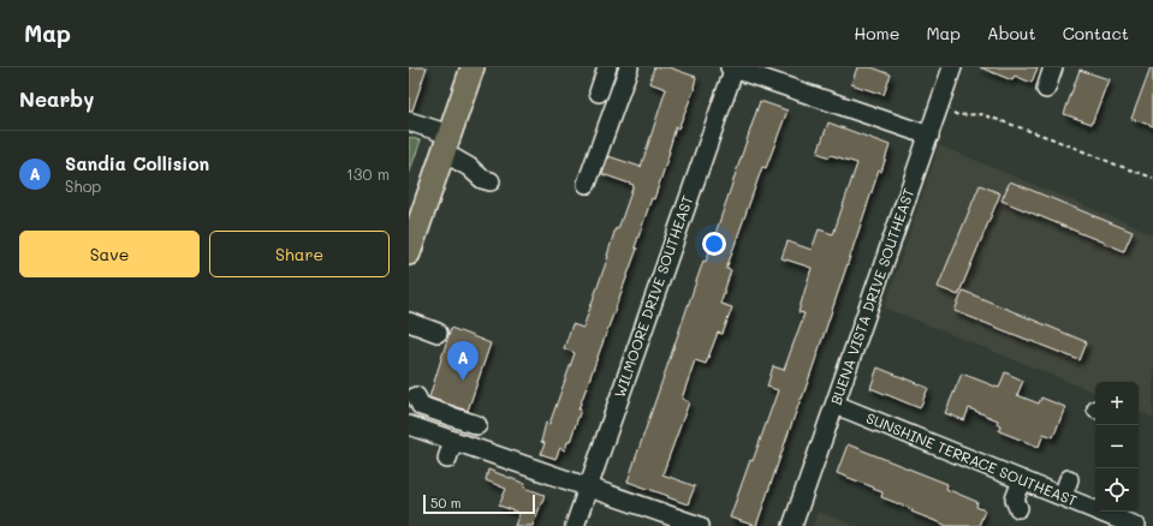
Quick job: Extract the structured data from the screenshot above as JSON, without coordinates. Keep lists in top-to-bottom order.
{
  "streets": {
    "street": ["WILMOORE DRIVE SOUTHEAST", "BUENA VISTA DRIVE SOUTHEAST", "SUNSHINE TERRACE SOUTHEAST"]
  },
  "crossings": [
    ["BUENA VISTA DRIVE SOUTHEAST", "SUNSHINE TERRACE SOUTHEAST"]
  ],
  "scale_bar": "50 m",
  "page": {
    "header": "Map",
    "nav": [
      "Home",
      "Map",
      "About",
      "Contact"
    ],
    "heading": "Nearby",
    "list": [
      {
        "mark": "A",
        "name": "Sandia Collision",
        "note": "Shop",
        "value": "130 m"
      }
    ],
    "buttons": ["Save", "Share"],
    "pins": "A",
    "map_buttons": ["+", "−"],
    "scale": "50 m"
  }
}
